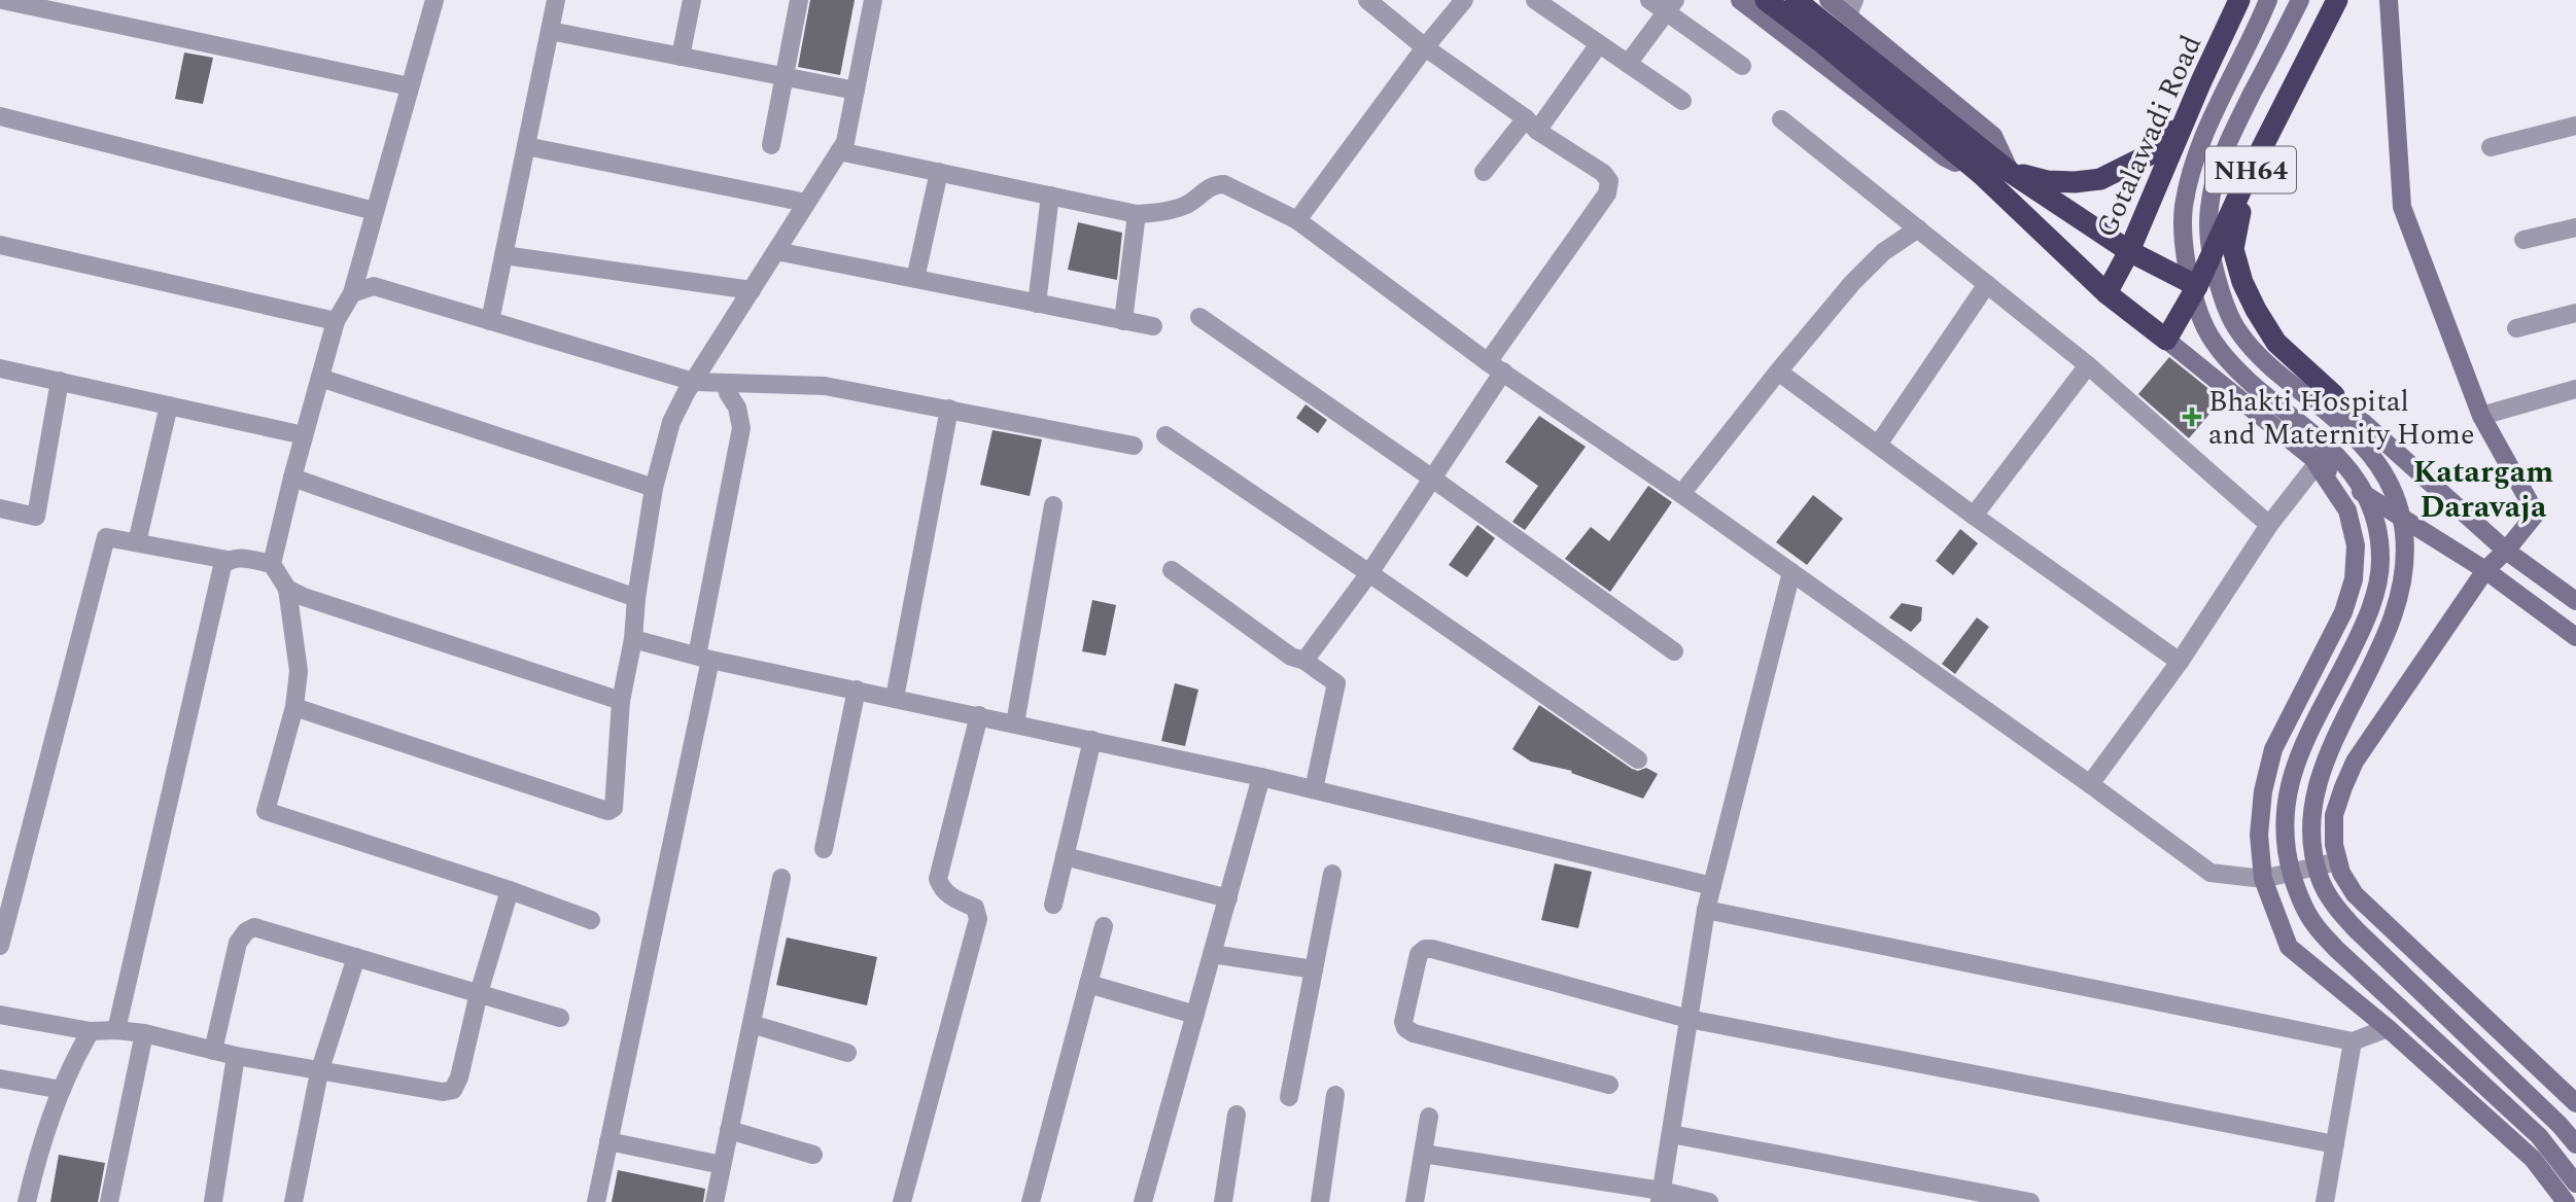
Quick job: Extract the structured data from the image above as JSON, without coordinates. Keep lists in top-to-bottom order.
{
  "streets": {
    "highway": ["Gotalawadi Road", "NH64"]
  },
  "districts": ["Katargam Daravaja"],
  "places": {
    "health": ["Bhakti Hospital and Maternity Home"]
  }
}
